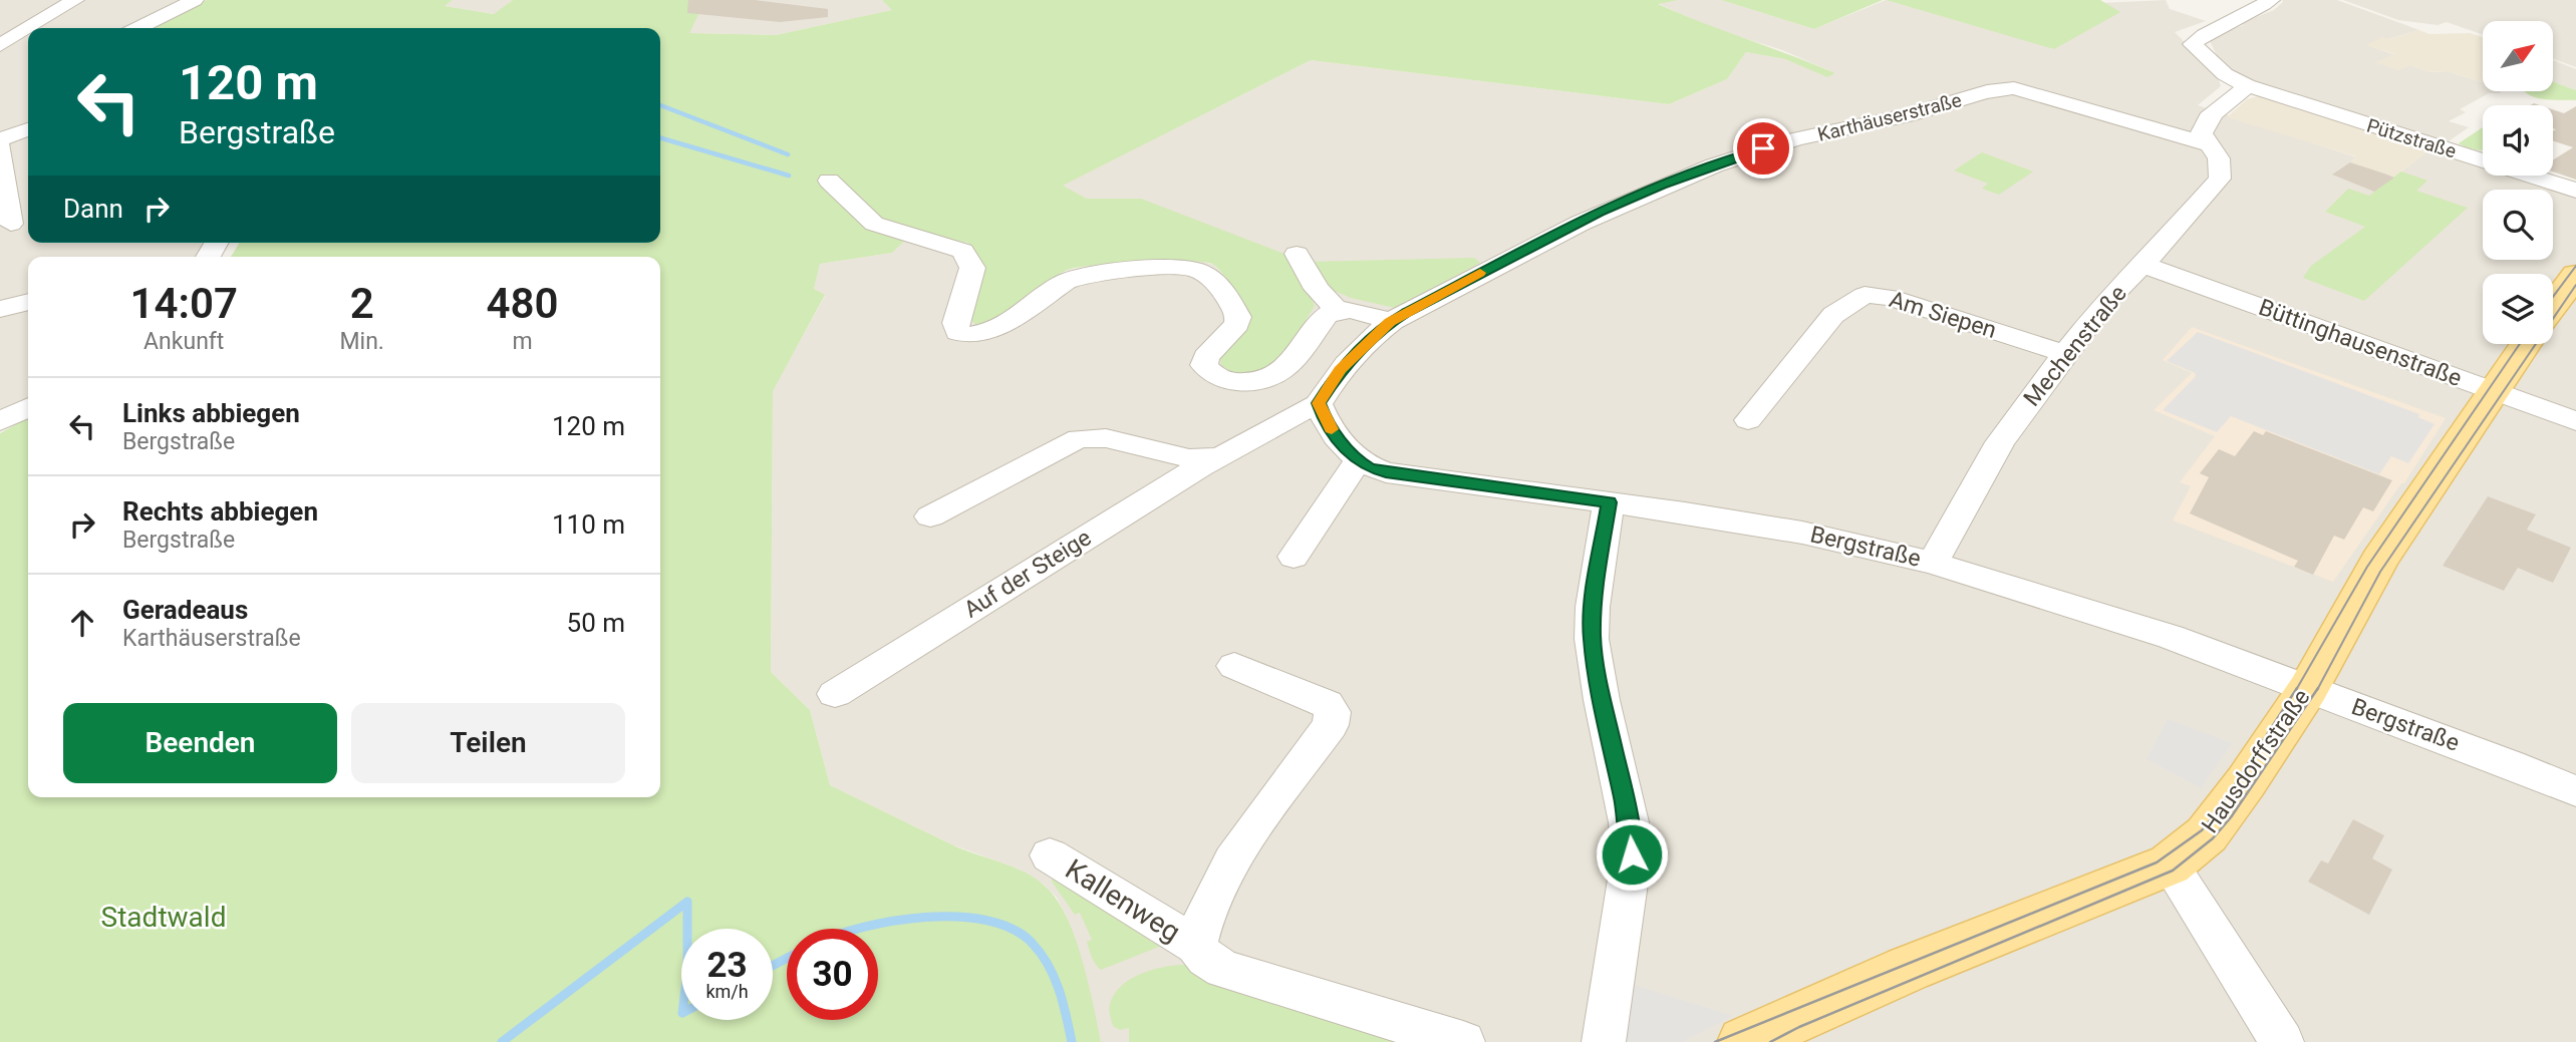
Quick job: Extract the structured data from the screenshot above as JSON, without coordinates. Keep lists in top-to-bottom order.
{
  "streets": {
    "main road": ["Hausdorffstraße"],
    "street": [
      "Karthäuserstraße",
      "Pützstraße",
      "Am Siepen",
      "Büttinghausenstraße",
      "Mechenstraße",
      "Bergstraße",
      "Auf der Steige",
      "Kallenweg"
    ]
  },
  "crossings": [
    ["Karthäuserstraße", "Mechenstraße"],
    ["Am Siepen", "Mechenstraße"],
    ["Büttinghausenstraße", "Mechenstraße"],
    ["Büttinghausenstraße", "Hausdorffstraße"],
    ["Mechenstraße", "Bergstraße"],
    ["Bergstraße", "Hausdorffstraße"]
  ],
  "parks": ["Stadtwald"],
  "north": "top right",
  "page": {
    "turn": ["120 m", "Bergstraße"],
    "then": "Dann",
    "eta": [
      "14:07",
      "Ankunft",
      "2",
      "Min.",
      "480",
      "m"
    ],
    "list": [
      {
        "name": "Links abbiegen",
        "note": "Bergstraße",
        "value": "120 m"
      },
      {
        "name": "Rechts abbiegen",
        "note": "Bergstraße",
        "value": "110 m"
      },
      {
        "name": "Geradeaus",
        "note": "Karthäuserstraße",
        "value": "50 m"
      }
    ],
    "buttons": ["Beenden", "Teilen"],
    "speed": "23 km/h",
    "limit": "30"
  }
}
